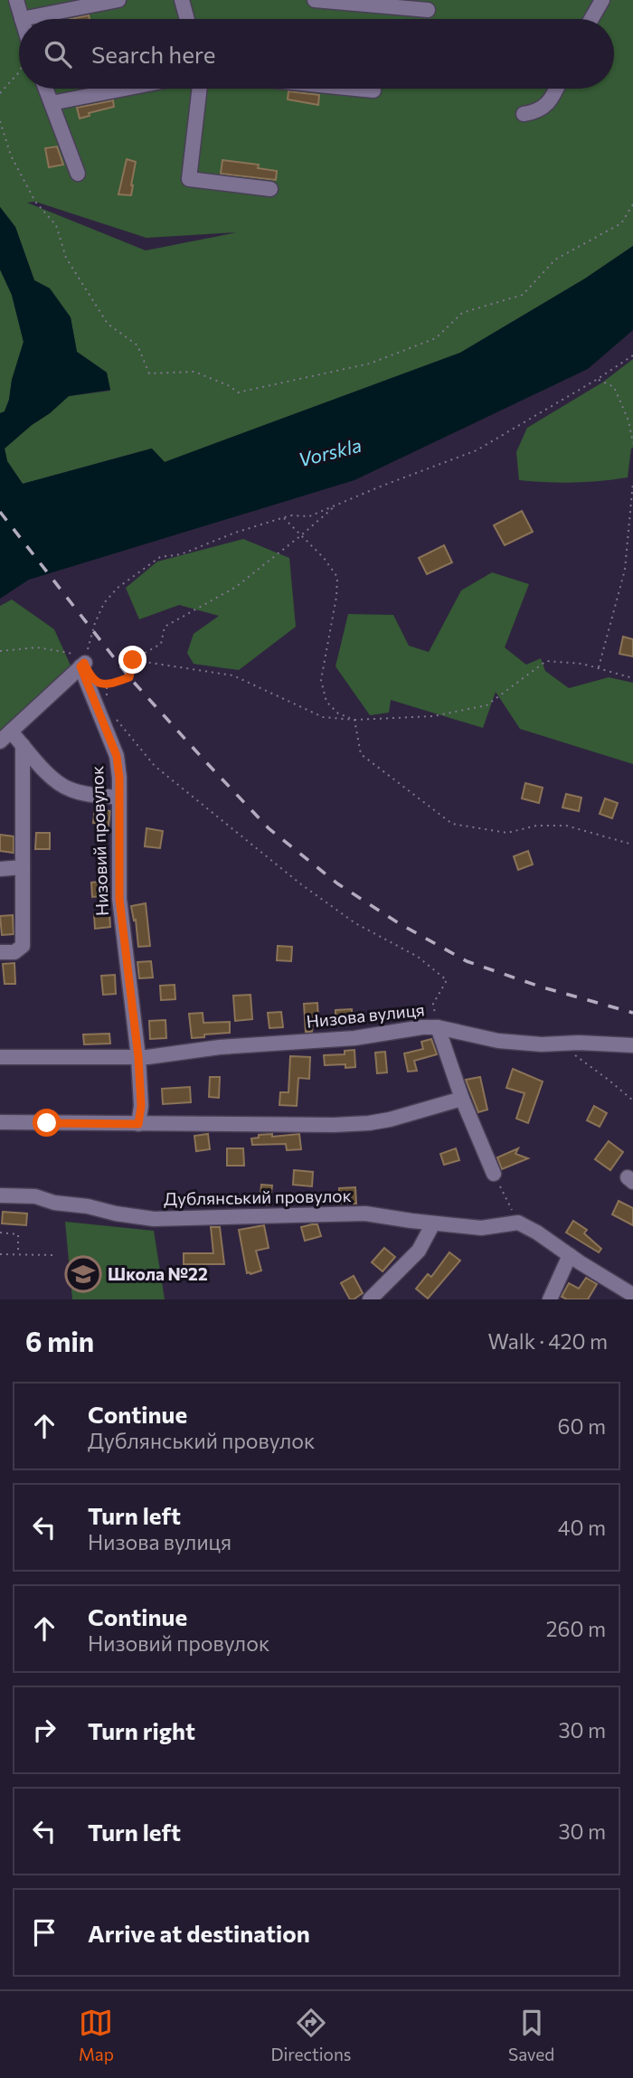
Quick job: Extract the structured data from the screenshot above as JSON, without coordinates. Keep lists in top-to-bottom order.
{
  "streets": {
    "street": ["Низовий провулок", "Низова вулиця", "Дублянський провулок"]
  },
  "crossings": [
    ["Низовий провулок", "Низова вулиця"]
  ],
  "water": ["Vorskla"],
  "places": {
    "school or university": ["Школа №22"]
  },
  "page": {
    "search": "Search here",
    "heading": ["6 min", "Walk · 420 m"],
    "list": [
      ["Continue", "Дублянський провулок", "60 m"],
      ["Turn left", "Низова вулиця", "40 m"],
      ["Continue", "Низовий провулок", "260 m"],
      ["Turn right", "30 m"],
      ["Turn left", "30 m"],
      "Arrive at destination"
    ],
    "nav": ["Map", "Directions", "Saved"]
  }
}
